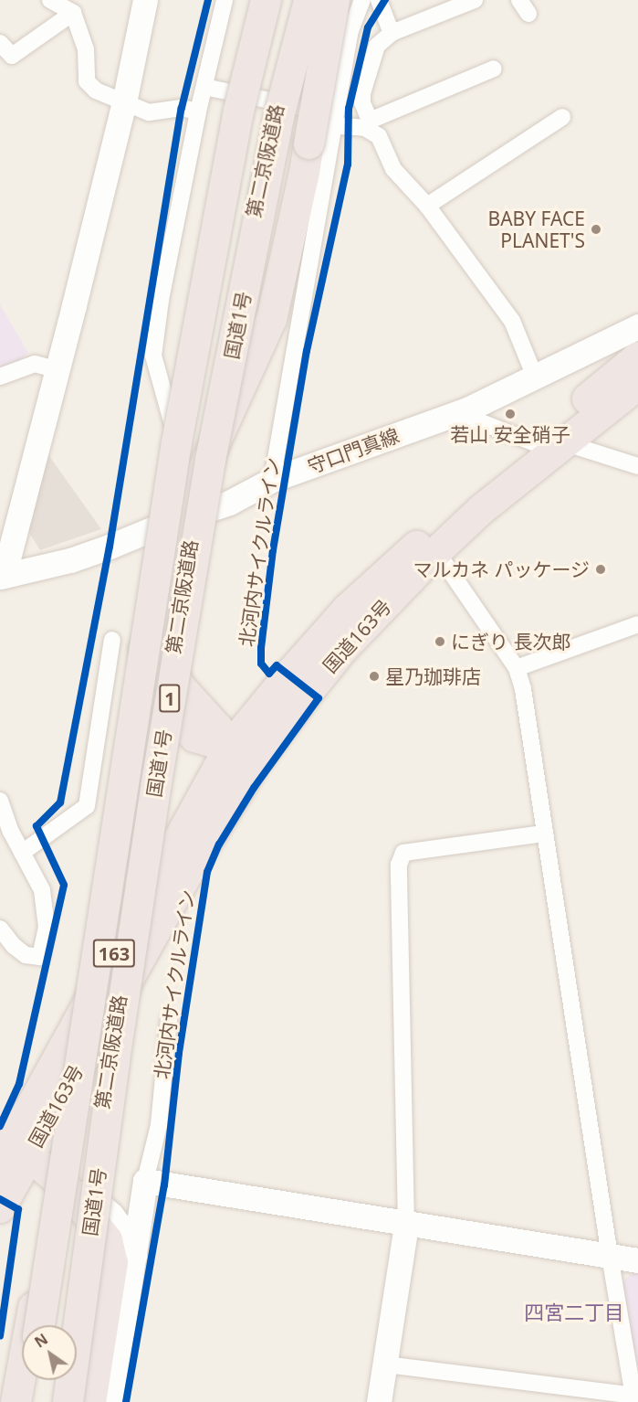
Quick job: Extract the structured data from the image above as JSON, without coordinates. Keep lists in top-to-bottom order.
{
  "streets": {
    "highway": [
      "第二京阪道路",
      "国道1号",
      "国道163号",
      "1",
      "163"
    ],
    "street": ["守口門真線"],
    "cycle path": ["北河内サイクルライン"]
  },
  "crossings": [
    ["第二京阪道路", "国道1号"],
    ["守口門真線", "国道163号"]
  ],
  "districts": ["四宮二丁目"],
  "places": [
    "BABY FACE PLANET'S",
    "若山 安全硝子",
    "マルカネ パッケージ",
    "にぎり 長次郎",
    "星乃珈琲店"
  ],
  "north": "top left"
}
